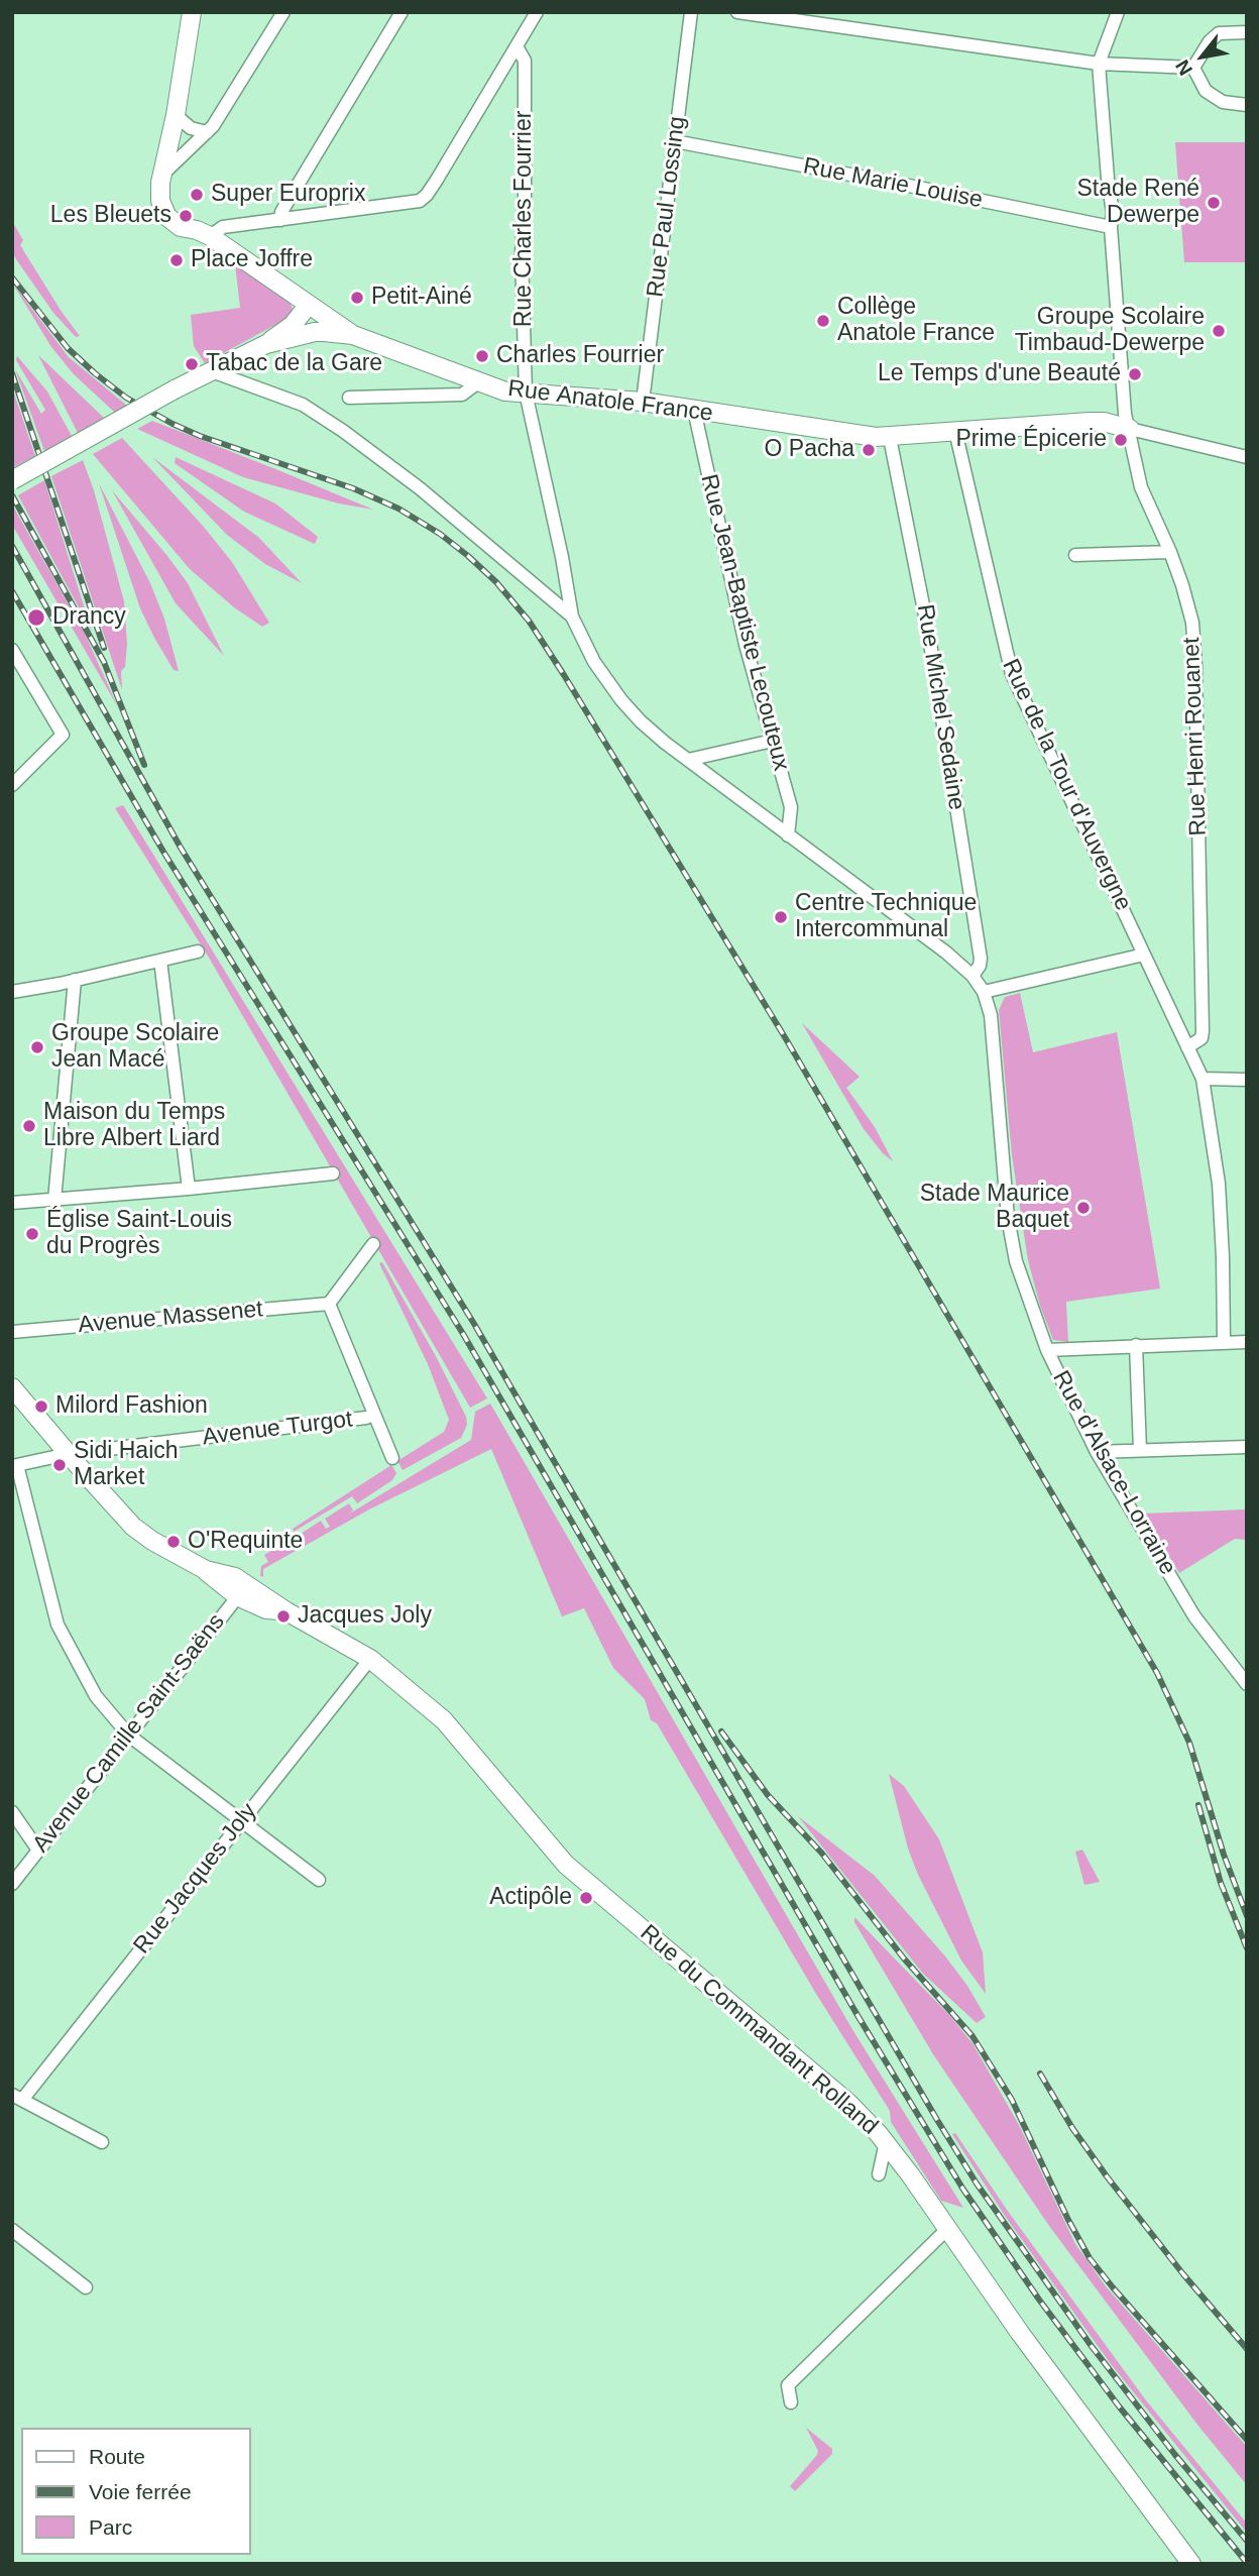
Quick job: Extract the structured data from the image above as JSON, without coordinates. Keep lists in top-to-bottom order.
{
  "streets": {
    "street": [
      "Rue Marie Louise",
      "Rue Paul Lossing",
      "Rue Charles Fourrier",
      "Rue Anatole France",
      "Rue Jean-Baptiste Lecouteux",
      "Rue Michel Sedaine",
      "Rue Henri Rouanet",
      "Rue de la Tour d'Auvergne",
      "Avenue Massenet",
      "Avenue Turgot",
      "Rue d'Alsace-Lorraine",
      "Avenue Camille Saint-Saëns",
      "Rue Jacques Joly",
      "Rue du Commandant Rolland"
    ]
  },
  "crossings": [
    ["Rue Marie Louise", "Rue Paul Lossing"],
    ["Rue Marie Louise", "Rue Henri Rouanet"],
    ["Rue Paul Lossing", "Rue Anatole France"],
    ["Rue Charles Fourrier", "Rue Anatole France"],
    ["Rue Anatole France", "Rue Jean-Baptiste Lecouteux"],
    ["Rue Anatole France", "Rue Michel Sedaine"],
    ["Rue Anatole France", "Rue Henri Rouanet"],
    ["Rue Anatole France", "Rue de la Tour d'Auvergne"],
    ["Rue Henri Rouanet", "Rue de la Tour d'Auvergne"],
    ["Avenue Turgot", "Rue du Commandant Rolland"],
    ["Avenue Camille Saint-Saëns", "Rue du Commandant Rolland"],
    ["Rue Jacques Joly", "Rue du Commandant Rolland"]
  ],
  "places": [
    "Super Europrix",
    "Stade René Dewerpe",
    "Les Bleuets",
    "Place Joffre",
    "Petit-Ainé",
    "Collège Anatole France",
    "Groupe Scolaire Timbaud-Dewerpe",
    "Charles Fourrier",
    "Tabac de la Gare",
    "Le Temps d'une Beauté",
    "Prime Épicerie",
    "O Pacha",
    "Drancy",
    "Centre Technique Intercommunal",
    "Groupe Scolaire Jean Macé",
    "Maison du Temps Libre Albert Liard",
    "Stade Maurice Baquet",
    "Église Saint-Louis du Progrès",
    "Milord Fashion",
    "Sidi Haich Market",
    "O'Requinte",
    "Jacques Joly",
    "Actipôle"
  ],
  "legend": ["Route", "Voie ferrée", "Parc"],
  "north": "bottom left"
}
